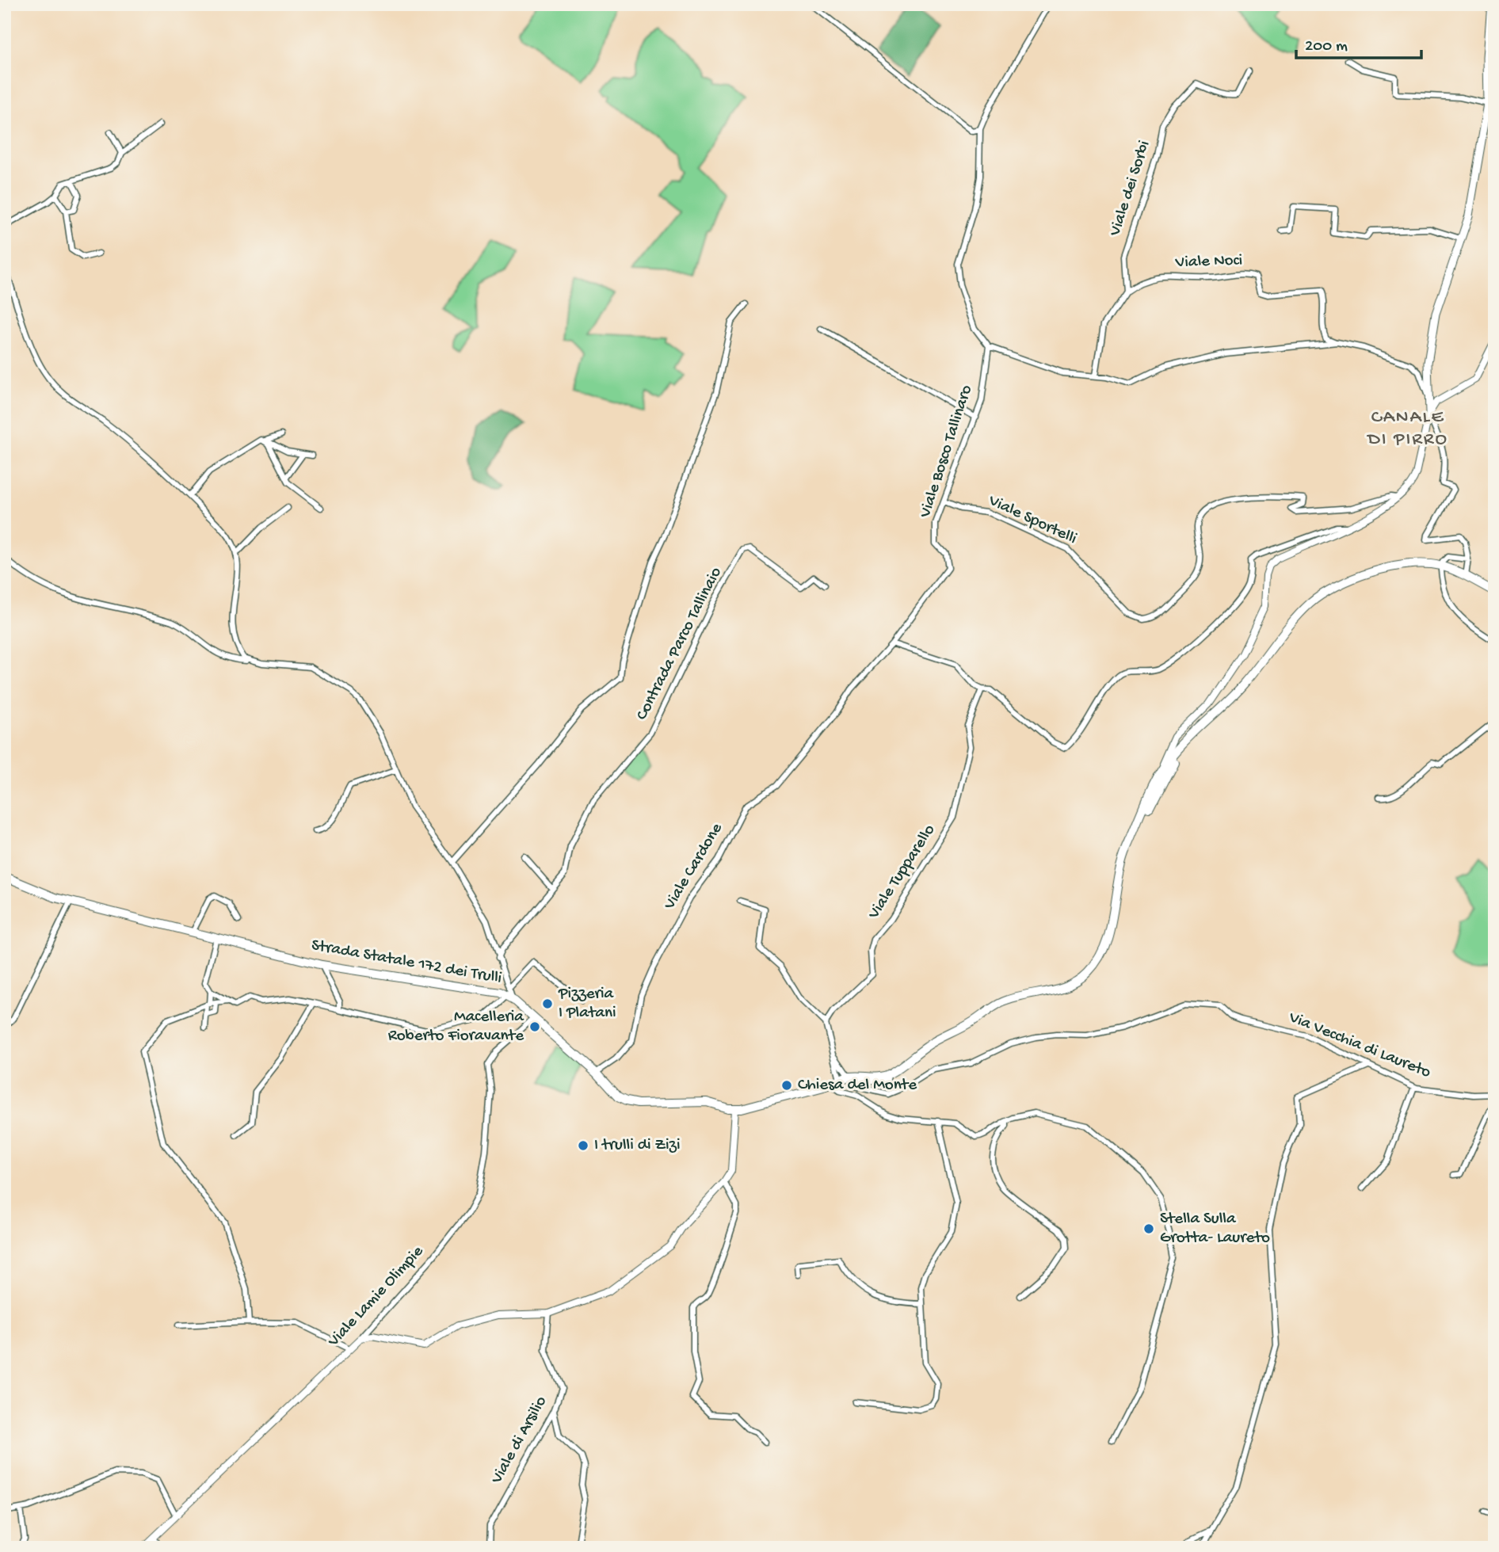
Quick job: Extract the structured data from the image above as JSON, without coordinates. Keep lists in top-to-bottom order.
{
  "streets": {
    "main road": ["Strada Statale 172 dei Trulli"],
    "street": [
      "Viale dei Sorbi",
      "Viale Noci",
      "Viale Bosco Tallinaro",
      "Viale Sportelli",
      "Contrada Parco Tallinaio",
      "Viale Cardone",
      "Viale Tupparello",
      "Via Vecchia di Laureto",
      "Viale Lamie Olimpie",
      "Viale di Arsilio"
    ]
  },
  "crossings": [
    ["Viale dei Sorbi", "Viale Noci"],
    ["Viale Bosco Tallinaro", "Viale Sportelli"],
    ["Viale Bosco Tallinaro", "Viale Cardone"],
    ["Viale Cardone", "Strada Statale 172 dei Trulli"],
    ["Strada Statale 172 dei Trulli", "Via Vecchia di Laureto"],
    ["Strada Statale 172 dei Trulli", "Viale Lamie Olimpie"]
  ],
  "districts": ["CANALE DI PIRRO"],
  "places": [
    "Pizzeria I Platani",
    "Macelleria Roberto Fioravante",
    "Chiesa del Monte",
    "I trulli di Zizi",
    "Stella Sulla Grotta- Laureto"
  ],
  "scale_bar": "200 m"
}
